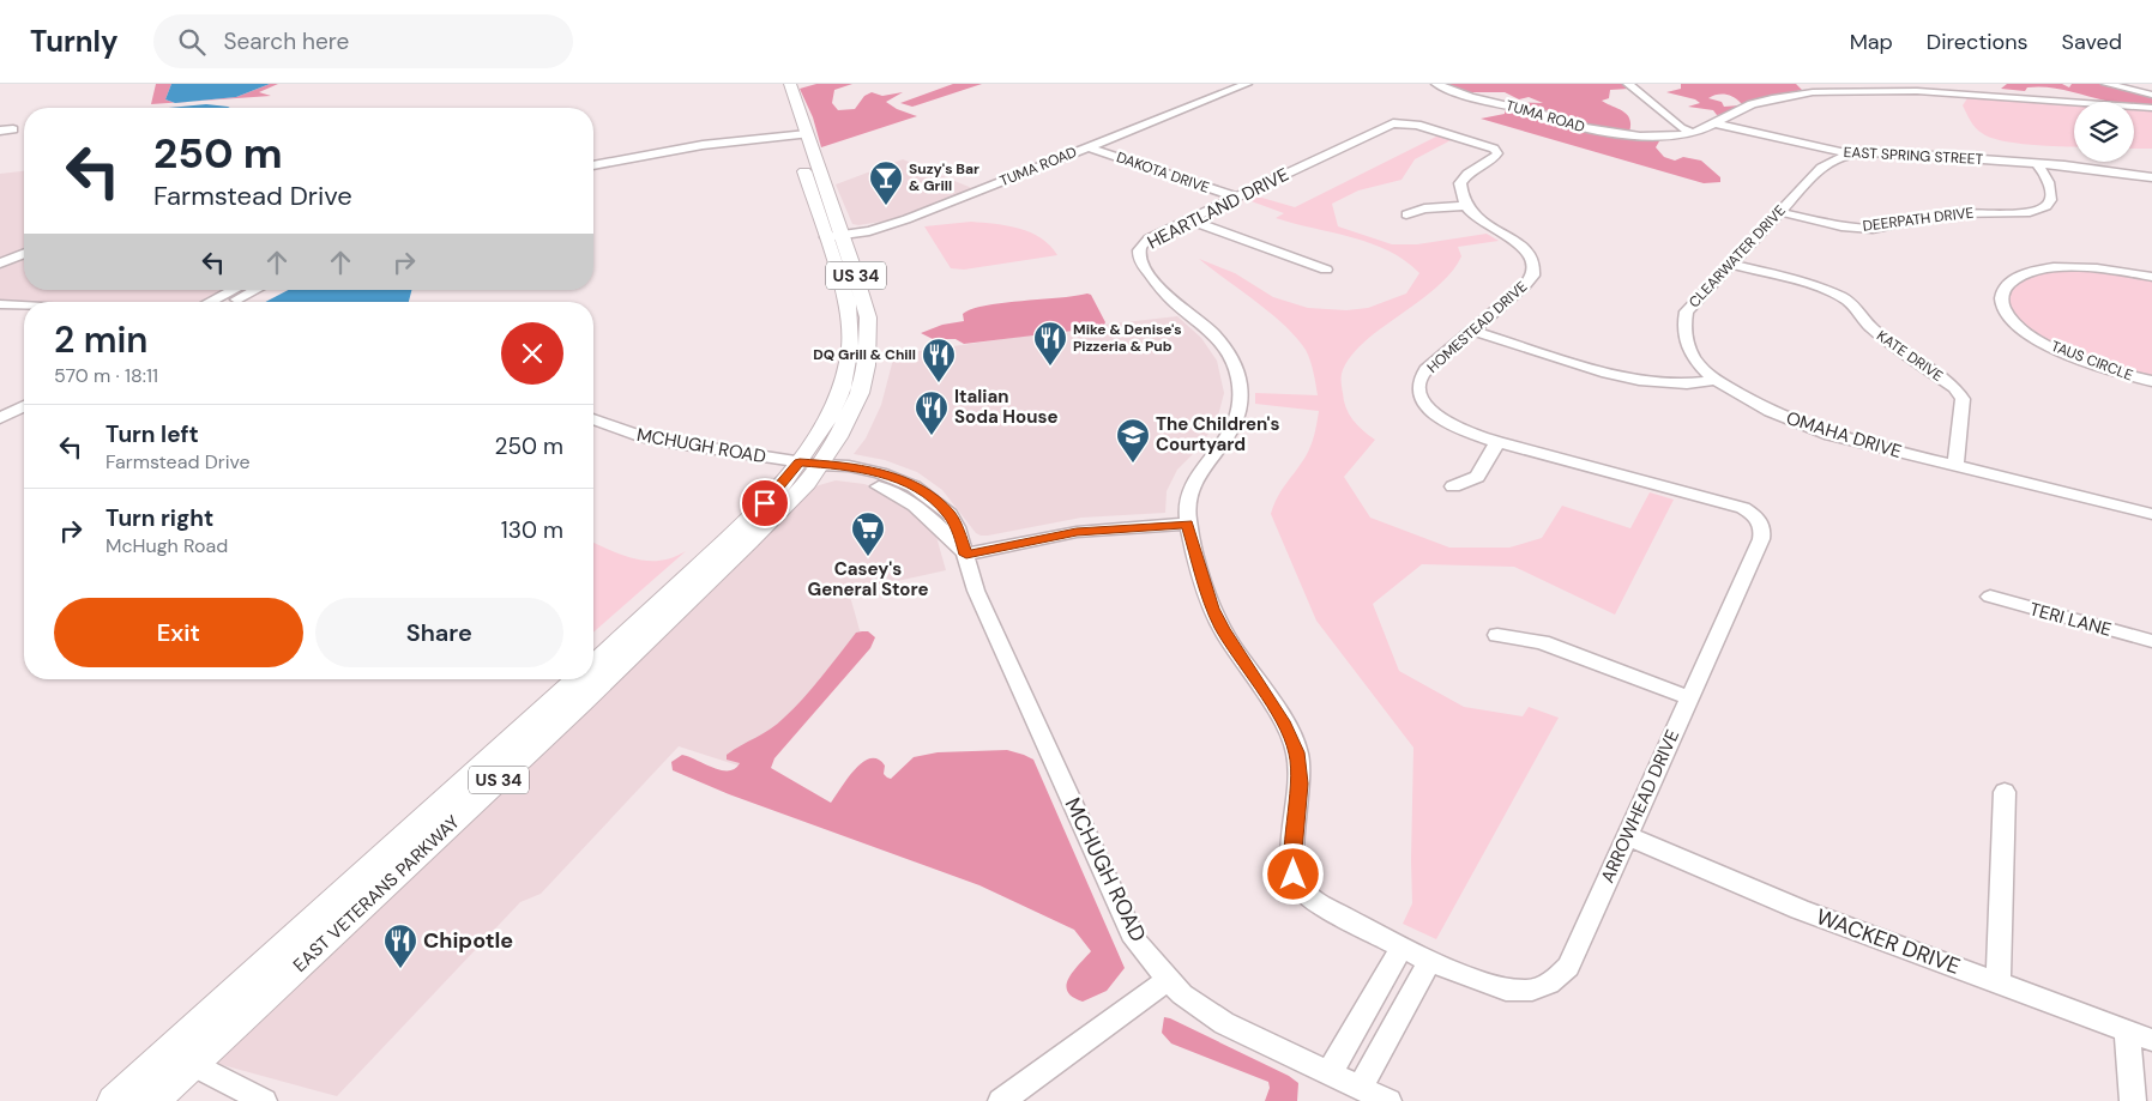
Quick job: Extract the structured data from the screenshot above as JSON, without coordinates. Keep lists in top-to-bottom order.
{
  "streets": {
    "main road": ["US 34", "EAST VETERANS PARKWAY"],
    "street": [
      "TUMA ROAD",
      "EAST SPRING STREET",
      "DAKOTA DRIVE",
      "HEARTLAND DRIVE",
      "DEERPATH DRIVE",
      "CLEARWATER DRIVE",
      "HOMESTEAD DRIVE",
      "KATE DRIVE",
      "TAUS CIRCLE",
      "OMAHA DRIVE",
      "MCHUGH ROAD",
      "TERI LANE",
      "ARROWHEAD DRIVE",
      "WACKER DRIVE"
    ]
  },
  "crossings": [
    ["TUMA ROAD", "EAST SPRING STREET"],
    ["TUMA ROAD", "DAKOTA DRIVE"],
    ["TUMA ROAD", "EAST VETERANS PARKWAY"],
    ["EAST SPRING STREET", "DEERPATH DRIVE"],
    ["EAST SPRING STREET", "CLEARWATER DRIVE"],
    ["DAKOTA DRIVE", "HEARTLAND DRIVE"],
    ["HEARTLAND DRIVE", "HOMESTEAD DRIVE"],
    ["HEARTLAND DRIVE", "ARROWHEAD DRIVE"],
    ["DEERPATH DRIVE", "CLEARWATER DRIVE"],
    ["CLEARWATER DRIVE", "KATE DRIVE"],
    ["CLEARWATER DRIVE", "OMAHA DRIVE"],
    ["HOMESTEAD DRIVE", "ARROWHEAD DRIVE"],
    ["KATE DRIVE", "OMAHA DRIVE"],
    ["MCHUGH ROAD", "EAST VETERANS PARKWAY"],
    ["ARROWHEAD DRIVE", "WACKER DRIVE"]
  ],
  "places": {
    "bar": ["Suzy's Bar & Grill"],
    "restaurant": [
      "Mike & Denise's Pizzeria & Pub",
      "DQ Grill & Chill",
      "Italian Soda House",
      "Chipotle"
    ],
    "school or university": ["The Children's Courtyard"],
    "supermarket": ["Casey's General Store"]
  },
  "page": {
    "header": "Turnly",
    "search": "Search here",
    "nav": ["Map", "Directions", "Saved"],
    "turn": ["250 m", "Farmstead Drive"],
    "heading": ["2 min", "570 m · 18:11"],
    "list": [
      {
        "name": "Turn left",
        "note": "Farmstead Drive",
        "value": "250 m"
      },
      {
        "name": "Turn right",
        "note": "McHugh Road",
        "value": "130 m"
      }
    ],
    "buttons": ["Exit", "Share"]
  }
}
